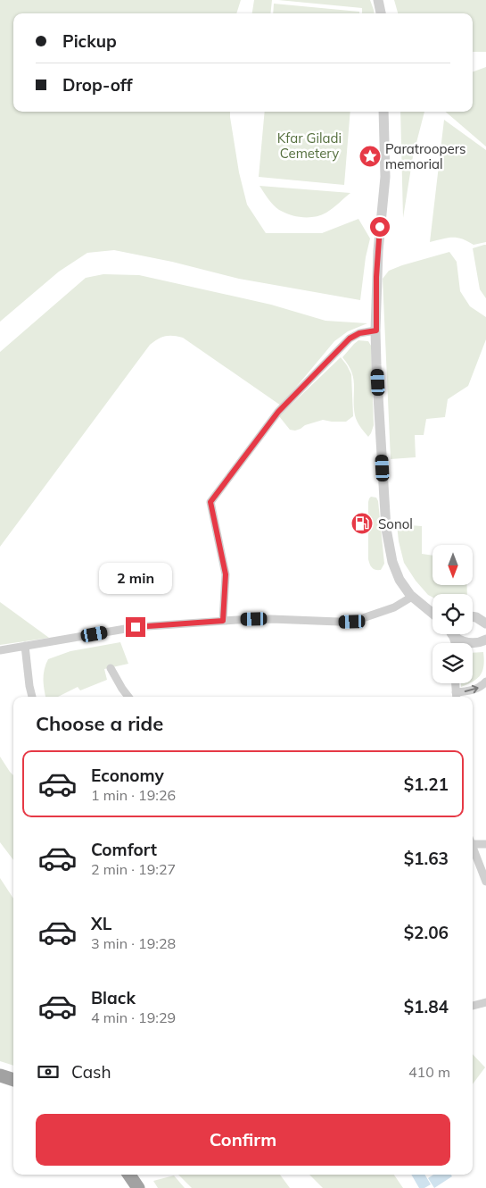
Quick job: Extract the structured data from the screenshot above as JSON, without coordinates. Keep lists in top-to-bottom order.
{
  "parks": ["Kfar Giladi Cemetery"],
  "places": {
    "place": ["Paratroopers memorial"],
    "fuel station": ["Sonol"]
  },
  "north": "bottom",
  "page": {
    "banner": ["Pickup", "Drop-off"],
    "bubble": "2 min",
    "heading": "Choose a ride",
    "list": [
      {
        "name": "Economy",
        "note": "1 min · 19:26",
        "value": "$1.21"
      },
      {
        "name": "Comfort",
        "note": "2 min · 19:27",
        "value": "$1.63"
      },
      {
        "name": "XL",
        "note": "3 min · 19:28",
        "value": "$2.06"
      },
      {
        "name": "Black",
        "note": "4 min · 19:29",
        "value": "$1.84"
      }
    ],
    "pay": ["Cash", "410 m"],
    "buttons": "Confirm"
  }
}
